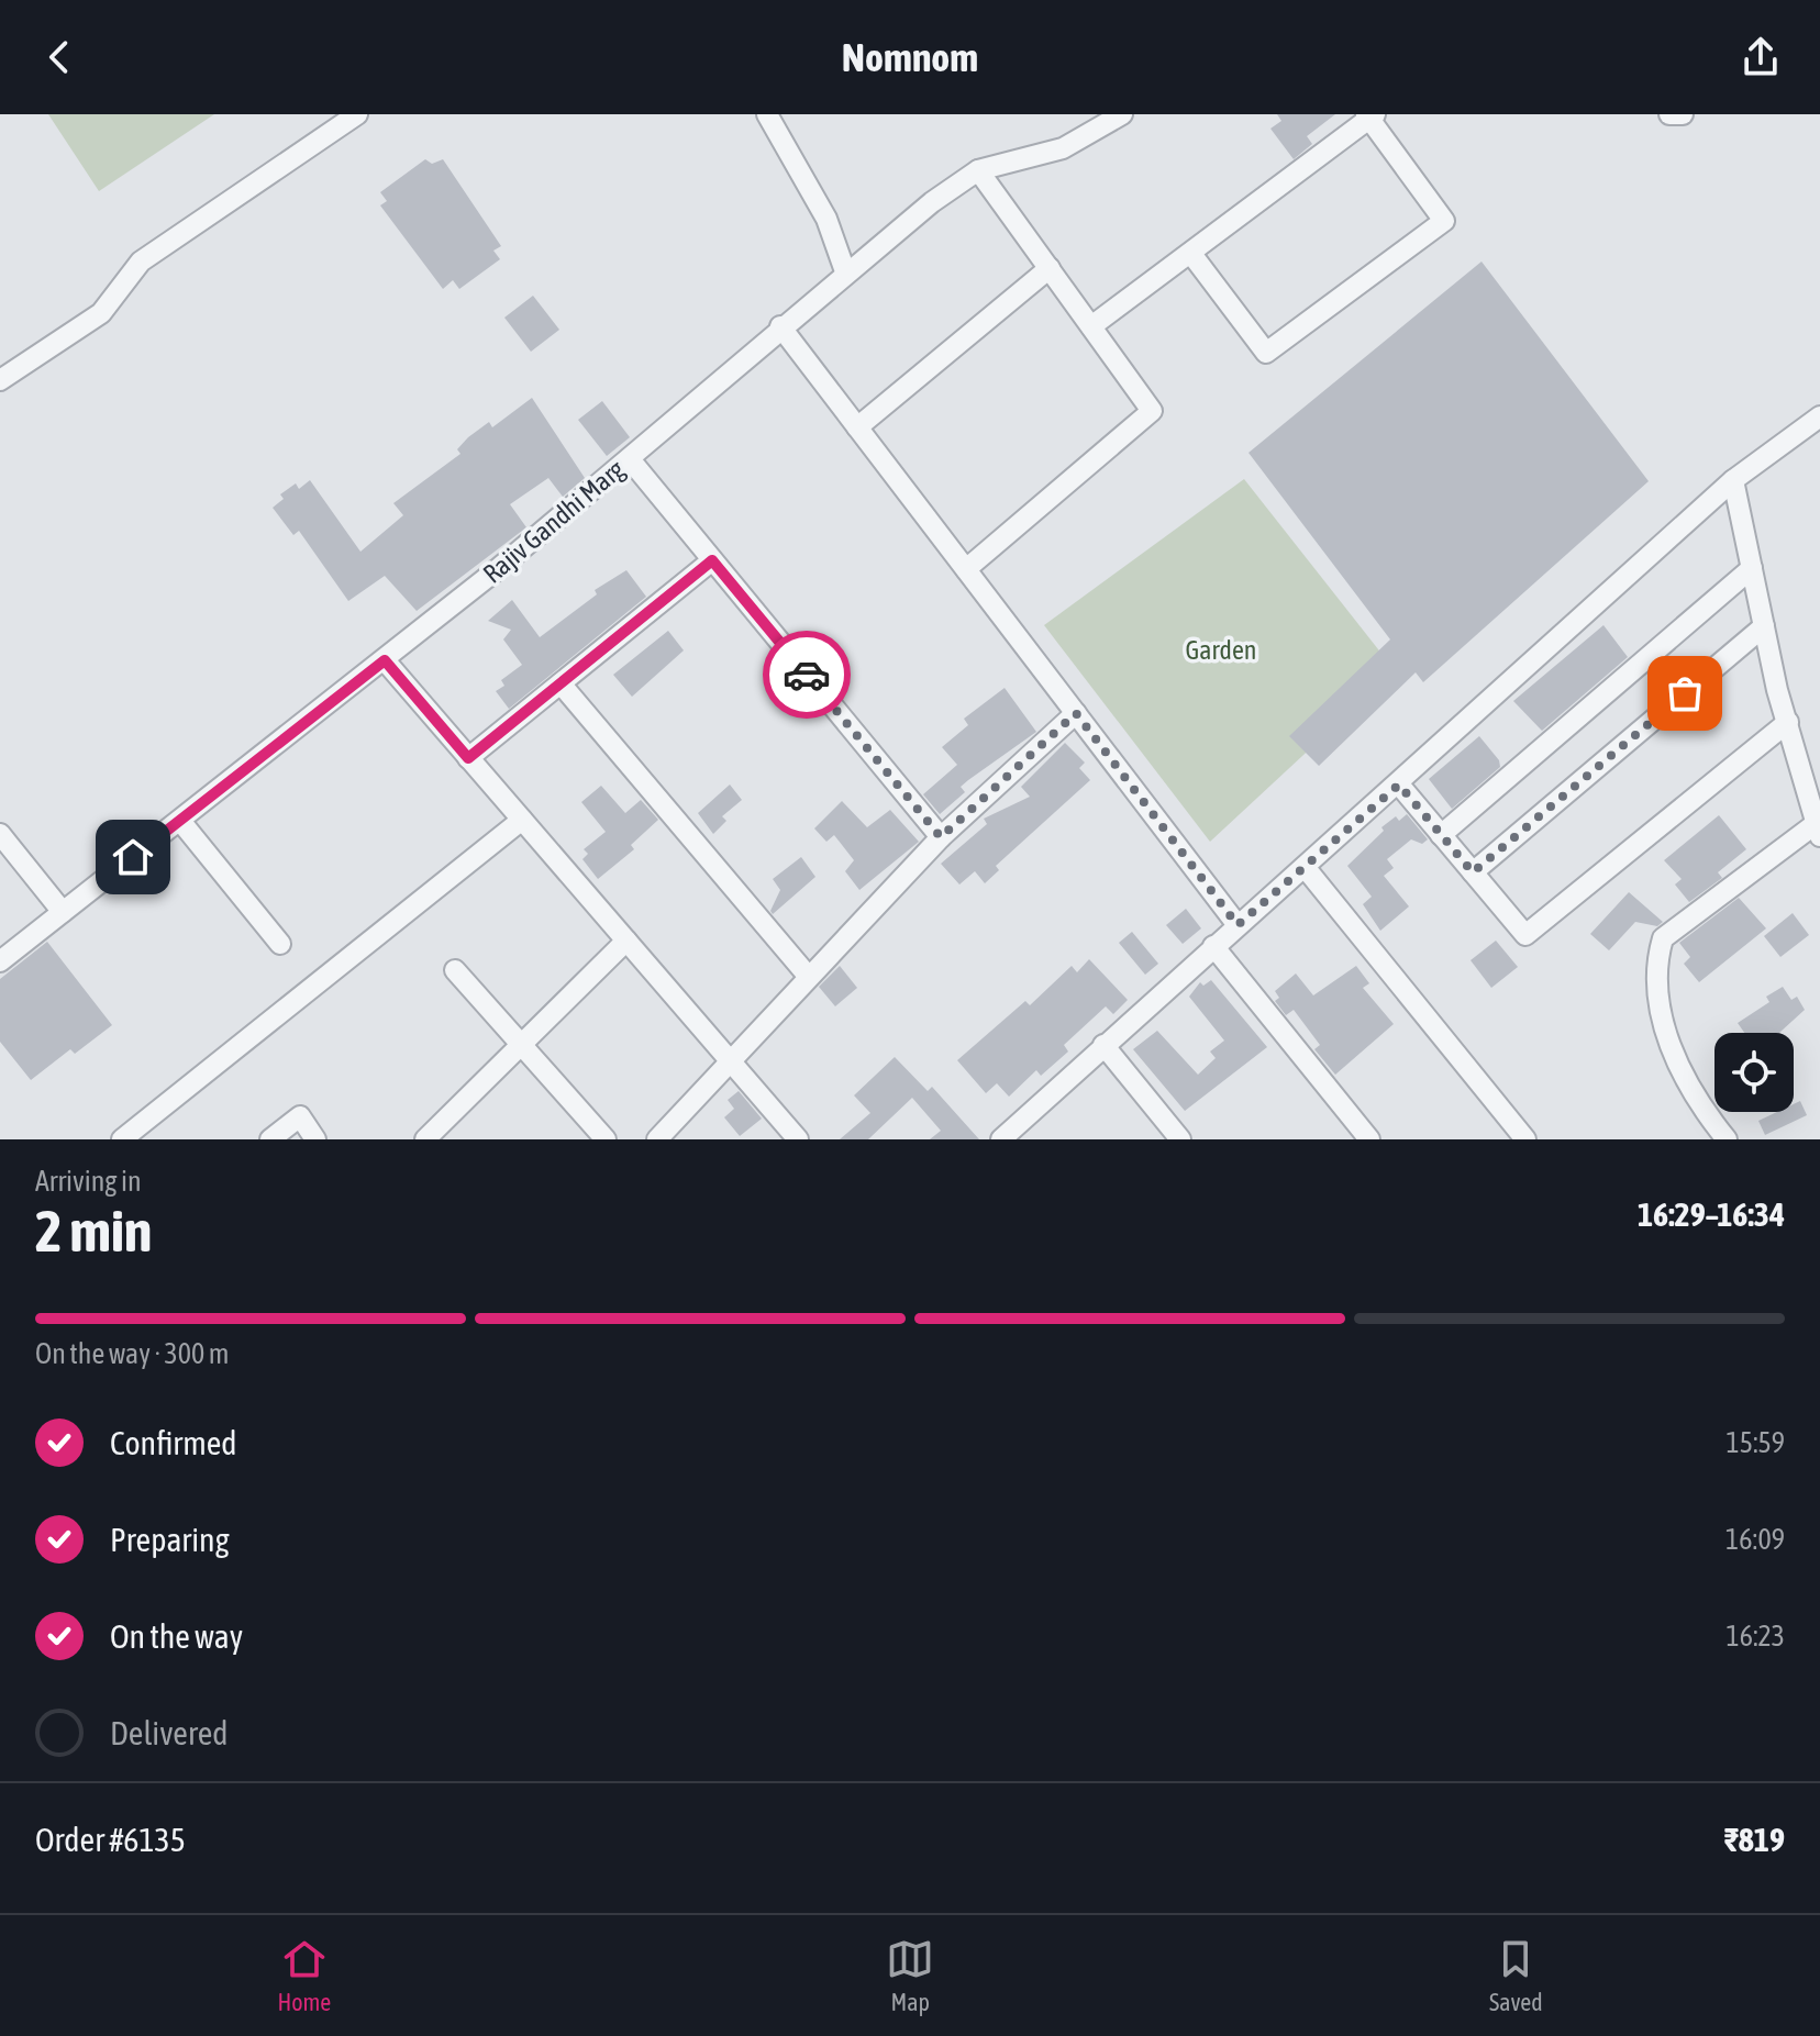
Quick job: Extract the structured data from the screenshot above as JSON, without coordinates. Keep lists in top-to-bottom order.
{
  "streets": {
    "street": ["Rajiv Gandhi Marg"]
  },
  "parks": ["Garden"],
  "page": {
    "header": "Nomnom",
    "heading": ["2 min", "Arriving in", "16:29–16:34"],
    "panel": ["Order #6135", "₹819"],
    "bar": "On the way · 300 m",
    "list": [
      ["Confirmed", "15:59"],
      ["Preparing", "16:09"],
      ["On the way", "16:23"],
      "Delivered"
    ],
    "tabs": ["Home", "Map", "Saved"]
  }
}
